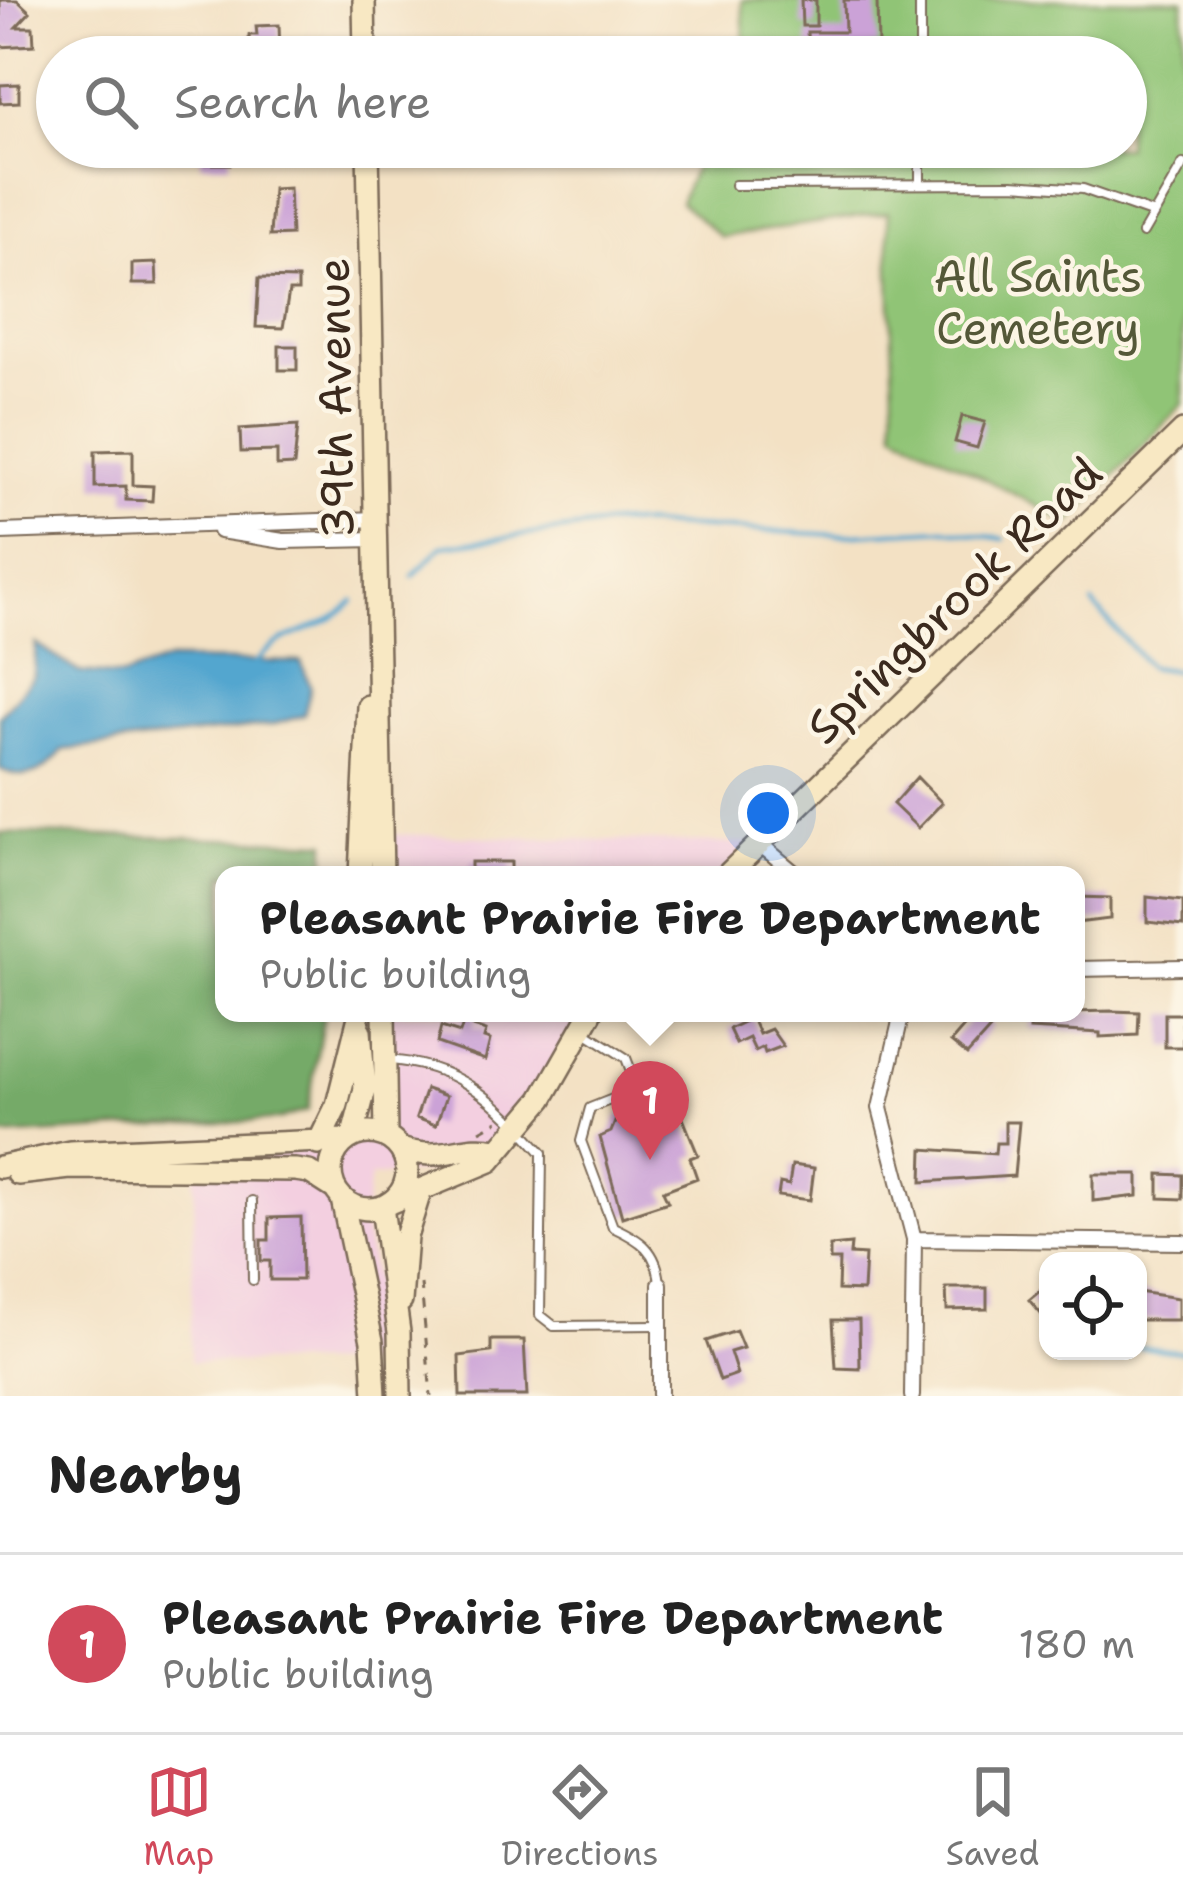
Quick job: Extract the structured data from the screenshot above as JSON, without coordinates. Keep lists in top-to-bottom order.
{
  "streets": {
    "main road": ["39th Avenue", "Springbrook Road"]
  },
  "parks": ["All Saints Cemetery"],
  "page": {
    "search": "Search here",
    "popup": ["Pleasant Prairie Fire Department", "Public building"],
    "pins": "1",
    "heading": "Nearby",
    "list": [
      {
        "mark": "1",
        "name": "Pleasant Prairie Fire Department",
        "note": "Public building",
        "value": "180 m"
      }
    ],
    "nav": ["Map", "Directions", "Saved"]
  }
}
